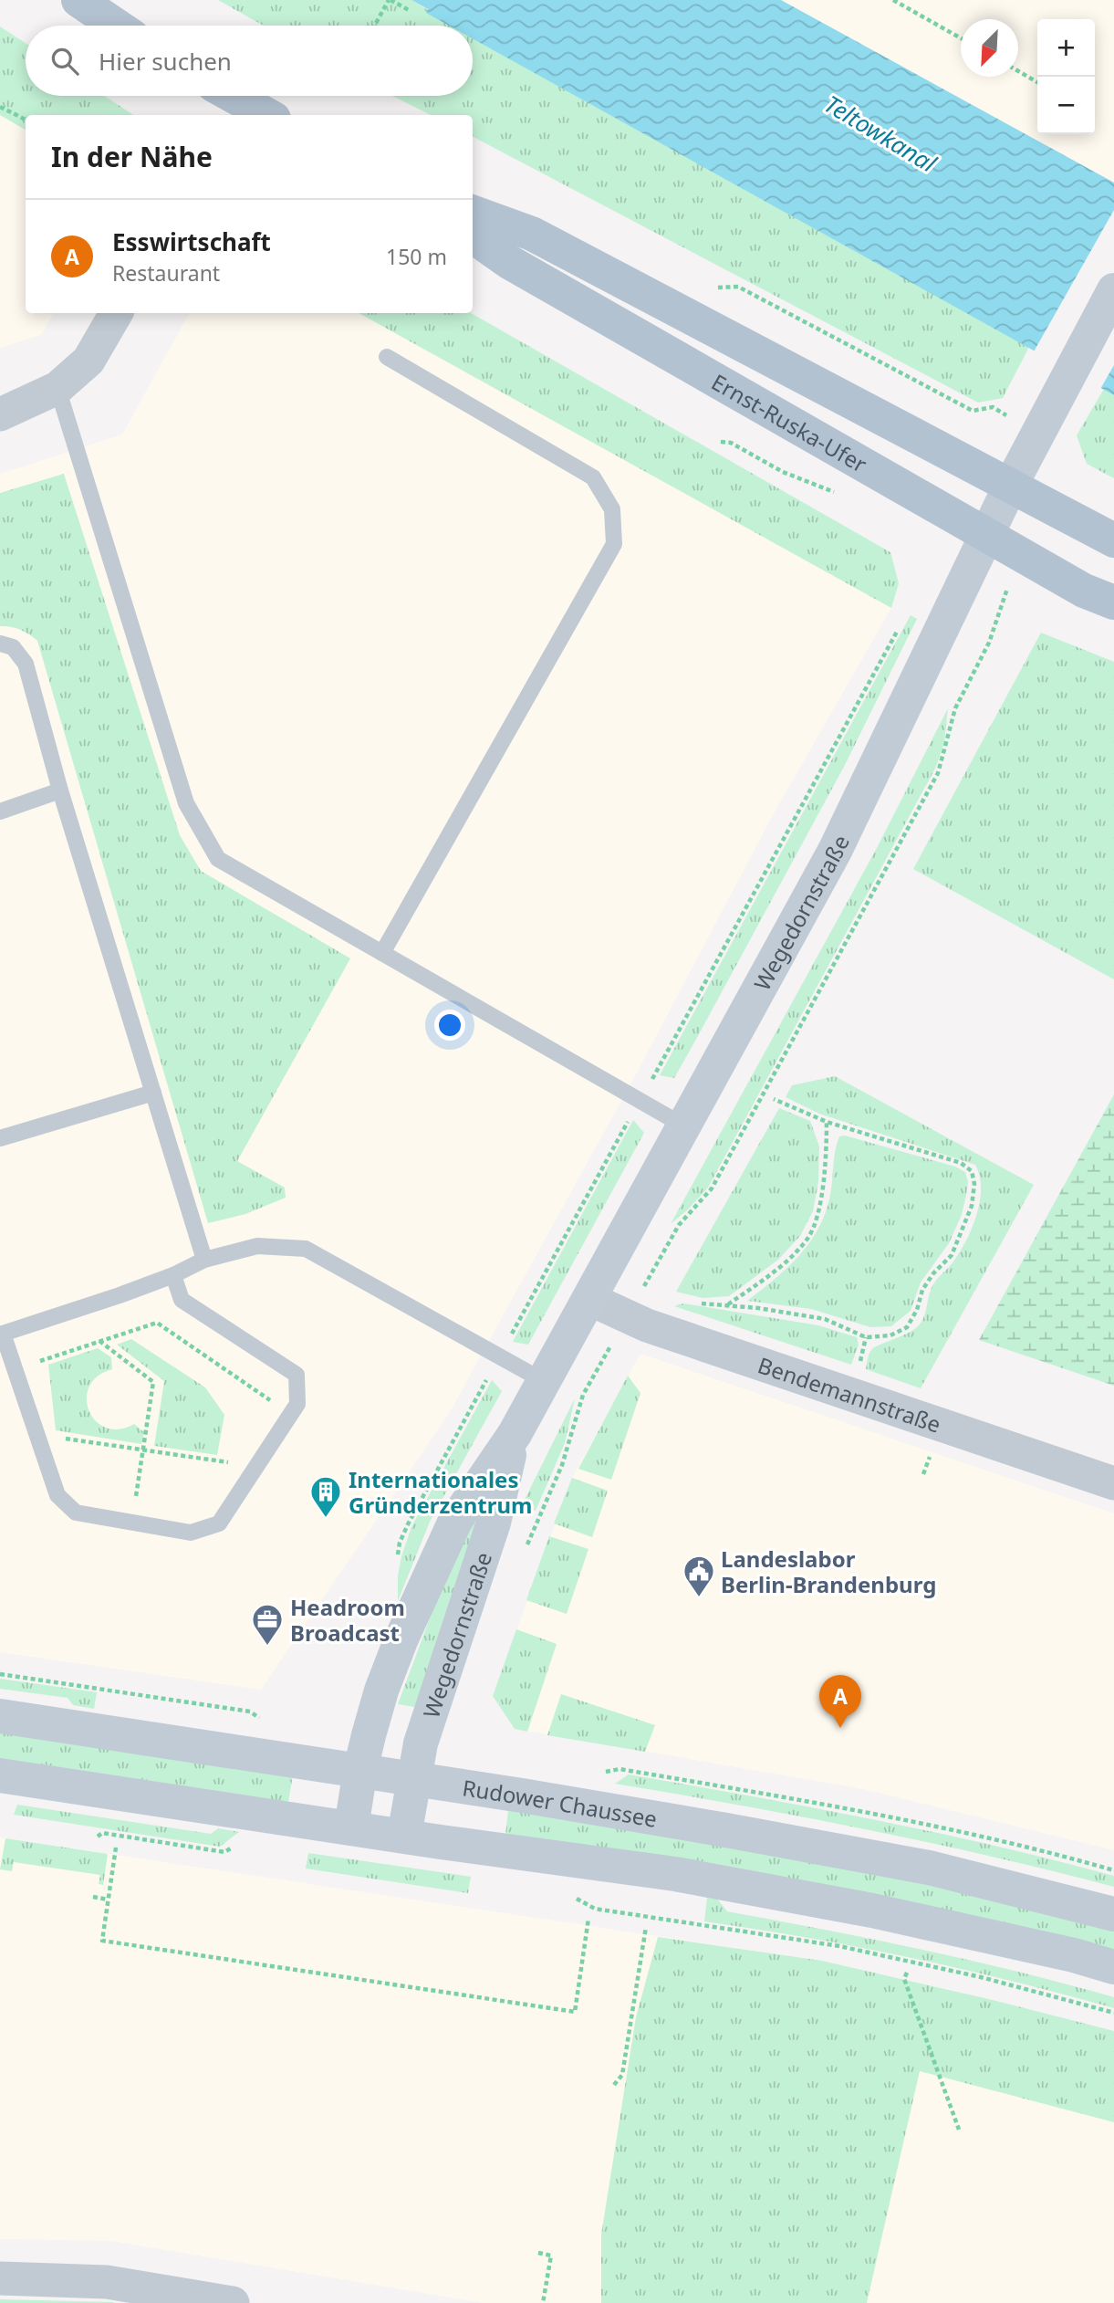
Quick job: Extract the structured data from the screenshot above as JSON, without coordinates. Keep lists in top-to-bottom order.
{
  "streets": {
    "main road": ["Ernst-Ruska-Ufer", "Wegedornstraße", "Rudower Chaussee"],
    "street": ["Bendemannstraße"]
  },
  "crossings": [
    ["Ernst-Ruska-Ufer", "Wegedornstraße"],
    ["Wegedornstraße", "Bendemannstraße"],
    ["Wegedornstraße", "Rudower Chaussee"]
  ],
  "water": ["Teltowkanal"],
  "places": {
    "building": ["Internationales Gründerzentrum"],
    "public building": ["Landeslabor Berlin-Brandenburg"],
    "office": ["Headroom Broadcast"]
  },
  "north": "bottom left",
  "page": {
    "map_buttons": ["+", "−"],
    "search": "Hier suchen",
    "heading": "In der Nähe",
    "list": [
      {
        "mark": "A",
        "name": "Esswirtschaft",
        "note": "Restaurant",
        "value": "150 m"
      }
    ],
    "pins": "A"
  }
}
